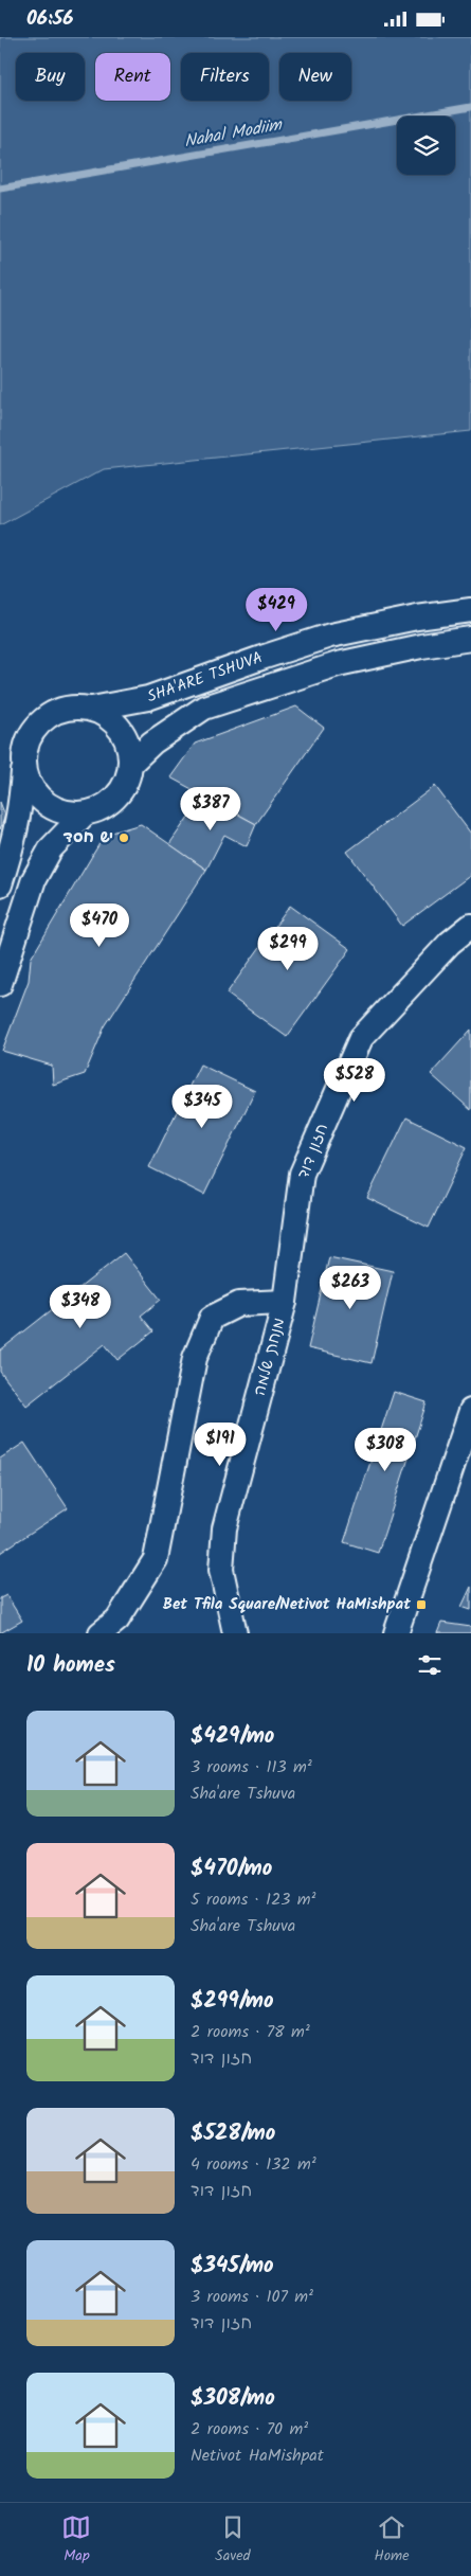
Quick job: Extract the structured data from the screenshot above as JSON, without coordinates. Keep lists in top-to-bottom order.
{
  "streets": {
    "street": ["SHA'ARE TSHUVA", "חזון דוד", "מנחת שלמה"]
  },
  "crossings": [
    ["חזון דוד", "מנחת שלמה"]
  ],
  "water": ["Nahal Modiim"],
  "places": {
    "other": ["יש חסד"],
    "transit": ["Bet Tfila Square/Netivot HaMishpat"]
  },
  "page": {
    "status": "06:56",
    "chip": [
      "Buy",
      "Rent",
      "Filters",
      "New"
    ],
    "price": [
      "$429",
      "$387",
      "$470",
      "$299",
      "$528",
      "$345",
      "$263",
      "$348",
      "$191",
      "$308"
    ],
    "heading": "10 homes",
    "list": [
      {
        "name": "$429/mo",
        "note": "3 rooms · 113 m² · Sha'are Tshuva"
      },
      {
        "name": "$470/mo",
        "note": "5 rooms · 123 m² · Sha'are Tshuva"
      },
      {
        "name": "$299/mo",
        "note": "2 rooms · 78 m² · חזון דוד"
      },
      {
        "name": "$528/mo",
        "note": "4 rooms · 132 m² · חזון דוד"
      },
      {
        "name": "$345/mo",
        "note": "3 rooms · 107 m² · חזון דוד"
      },
      {
        "name": "$308/mo",
        "note": "2 rooms · 70 m² · Netivot HaMishpat"
      }
    ],
    "tabs": ["Map", "Saved", "Home"]
  }
}
